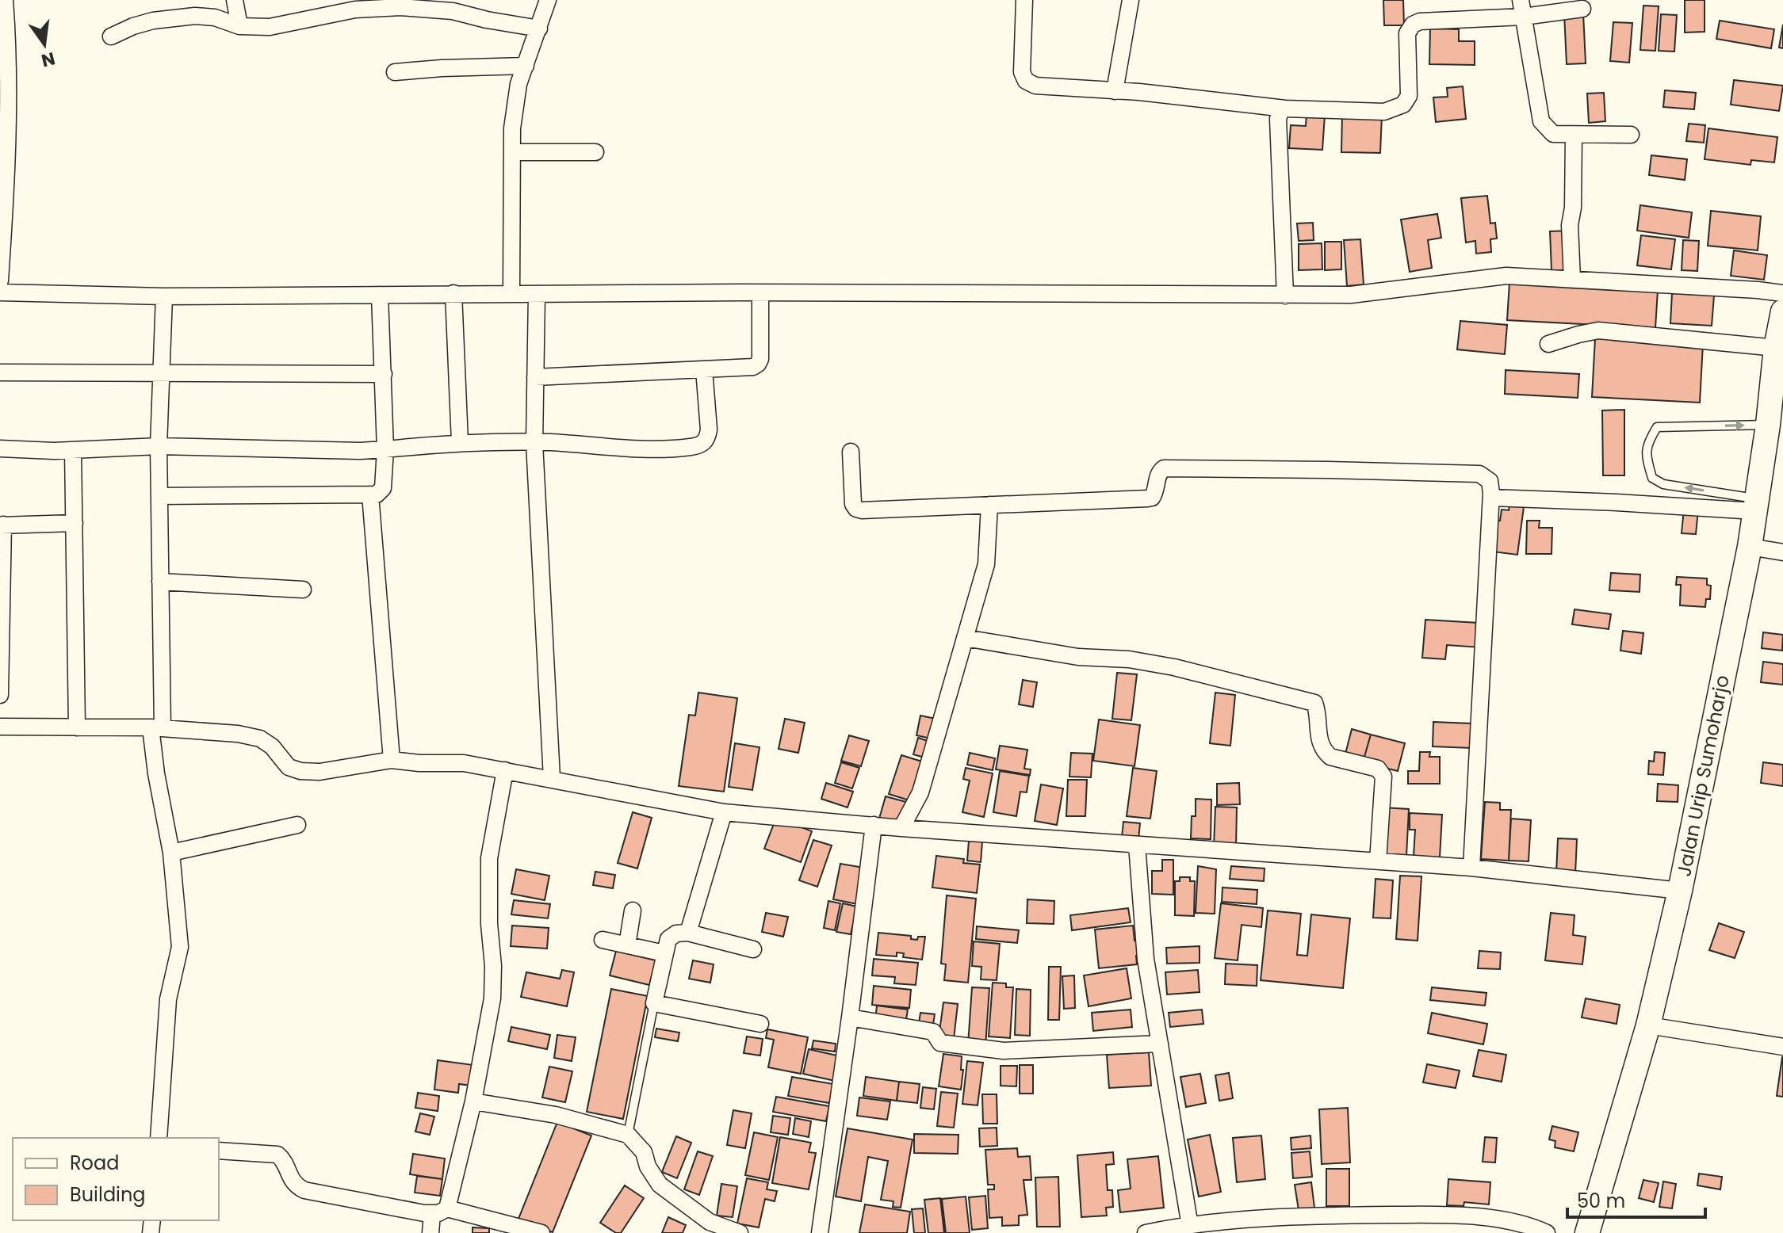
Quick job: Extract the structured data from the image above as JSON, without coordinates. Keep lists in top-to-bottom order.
{
  "streets": {
    "main road": ["Jalan Urip Sumoharjo"]
  },
  "legend": ["Road", "Building"],
  "scale_bar": "50 m",
  "north": "bottom"
}
